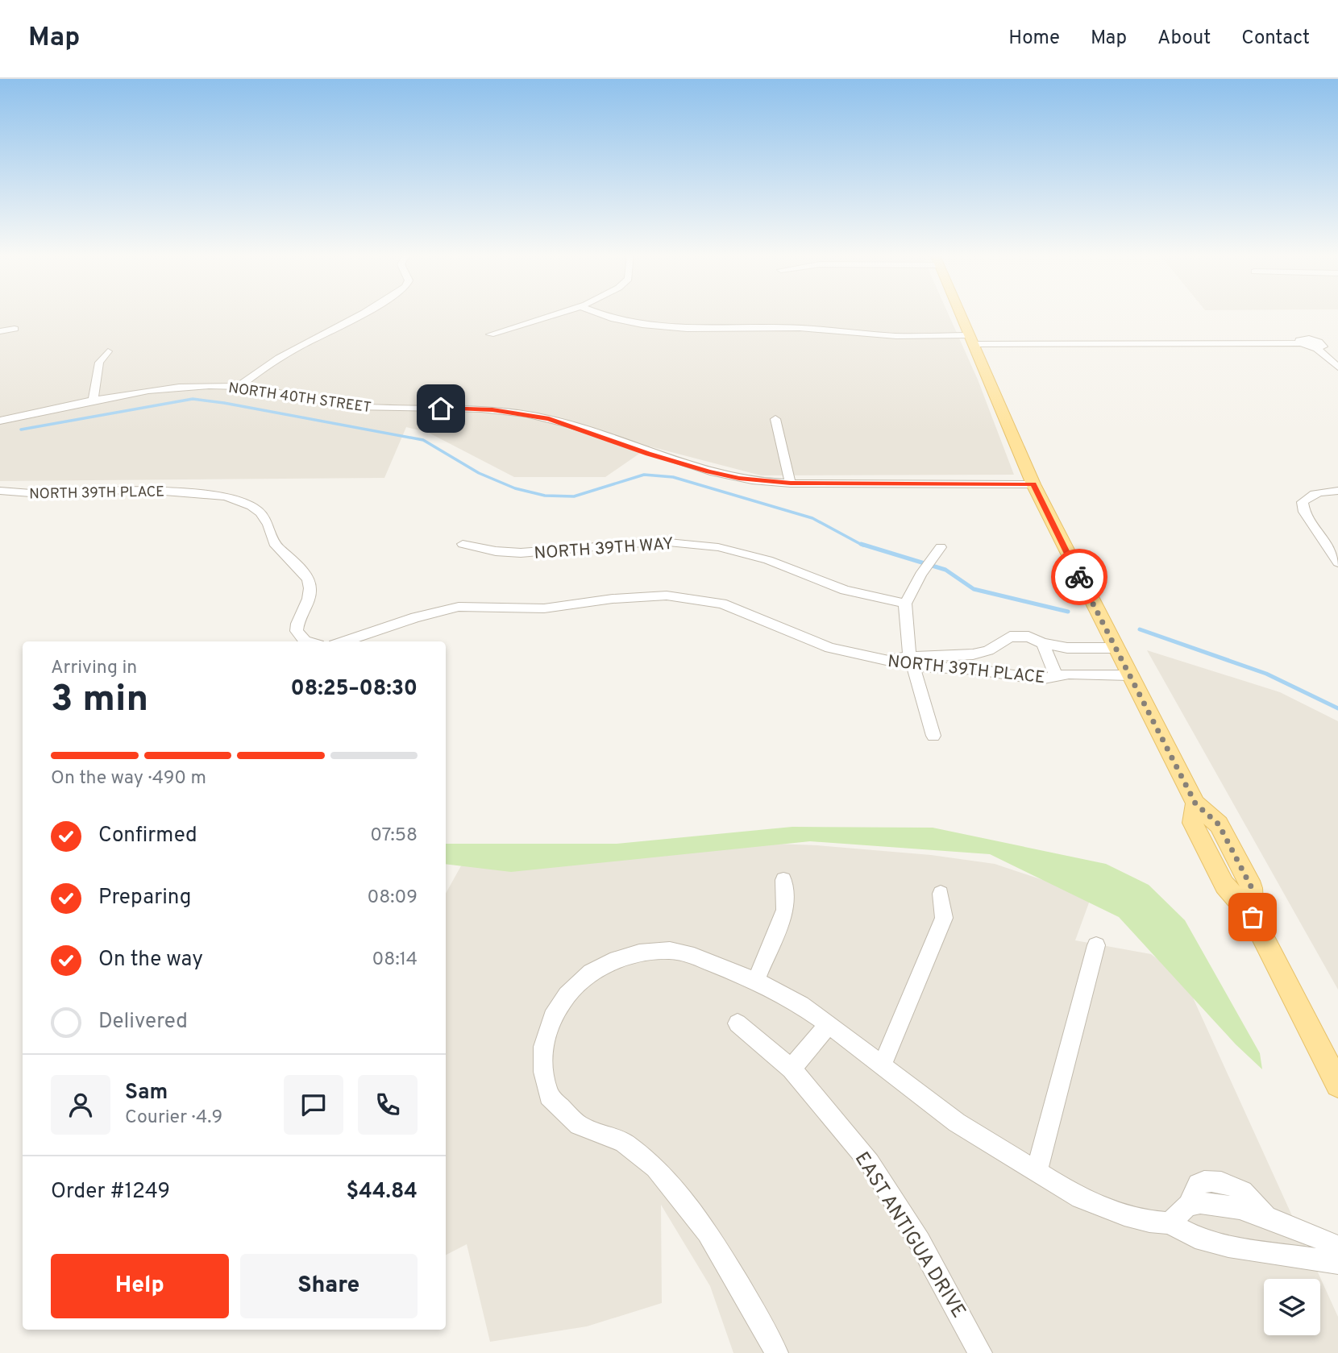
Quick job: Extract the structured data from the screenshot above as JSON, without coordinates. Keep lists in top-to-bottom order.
{
  "streets": {
    "street": [
      "NORTH 40TH STREET",
      "NORTH 39TH PLACE",
      "NORTH 39TH WAY",
      "EAST ANTIGUA DRIVE"
    ]
  },
  "page": {
    "header": "Map",
    "nav": [
      "Home",
      "Map",
      "About",
      "Contact"
    ],
    "heading": ["3 min", "Arriving in", "08:25–08:30"],
    "panel": [
      "Sam",
      "Courier · 4.9",
      "Order #1249",
      "$44.84"
    ],
    "bar": "On the way · 490 m",
    "list": [
      ["Confirmed", "07:58"],
      ["Preparing", "08:09"],
      ["On the way", "08:14"],
      "Delivered"
    ],
    "buttons": ["Help", "Share"]
  }
}
